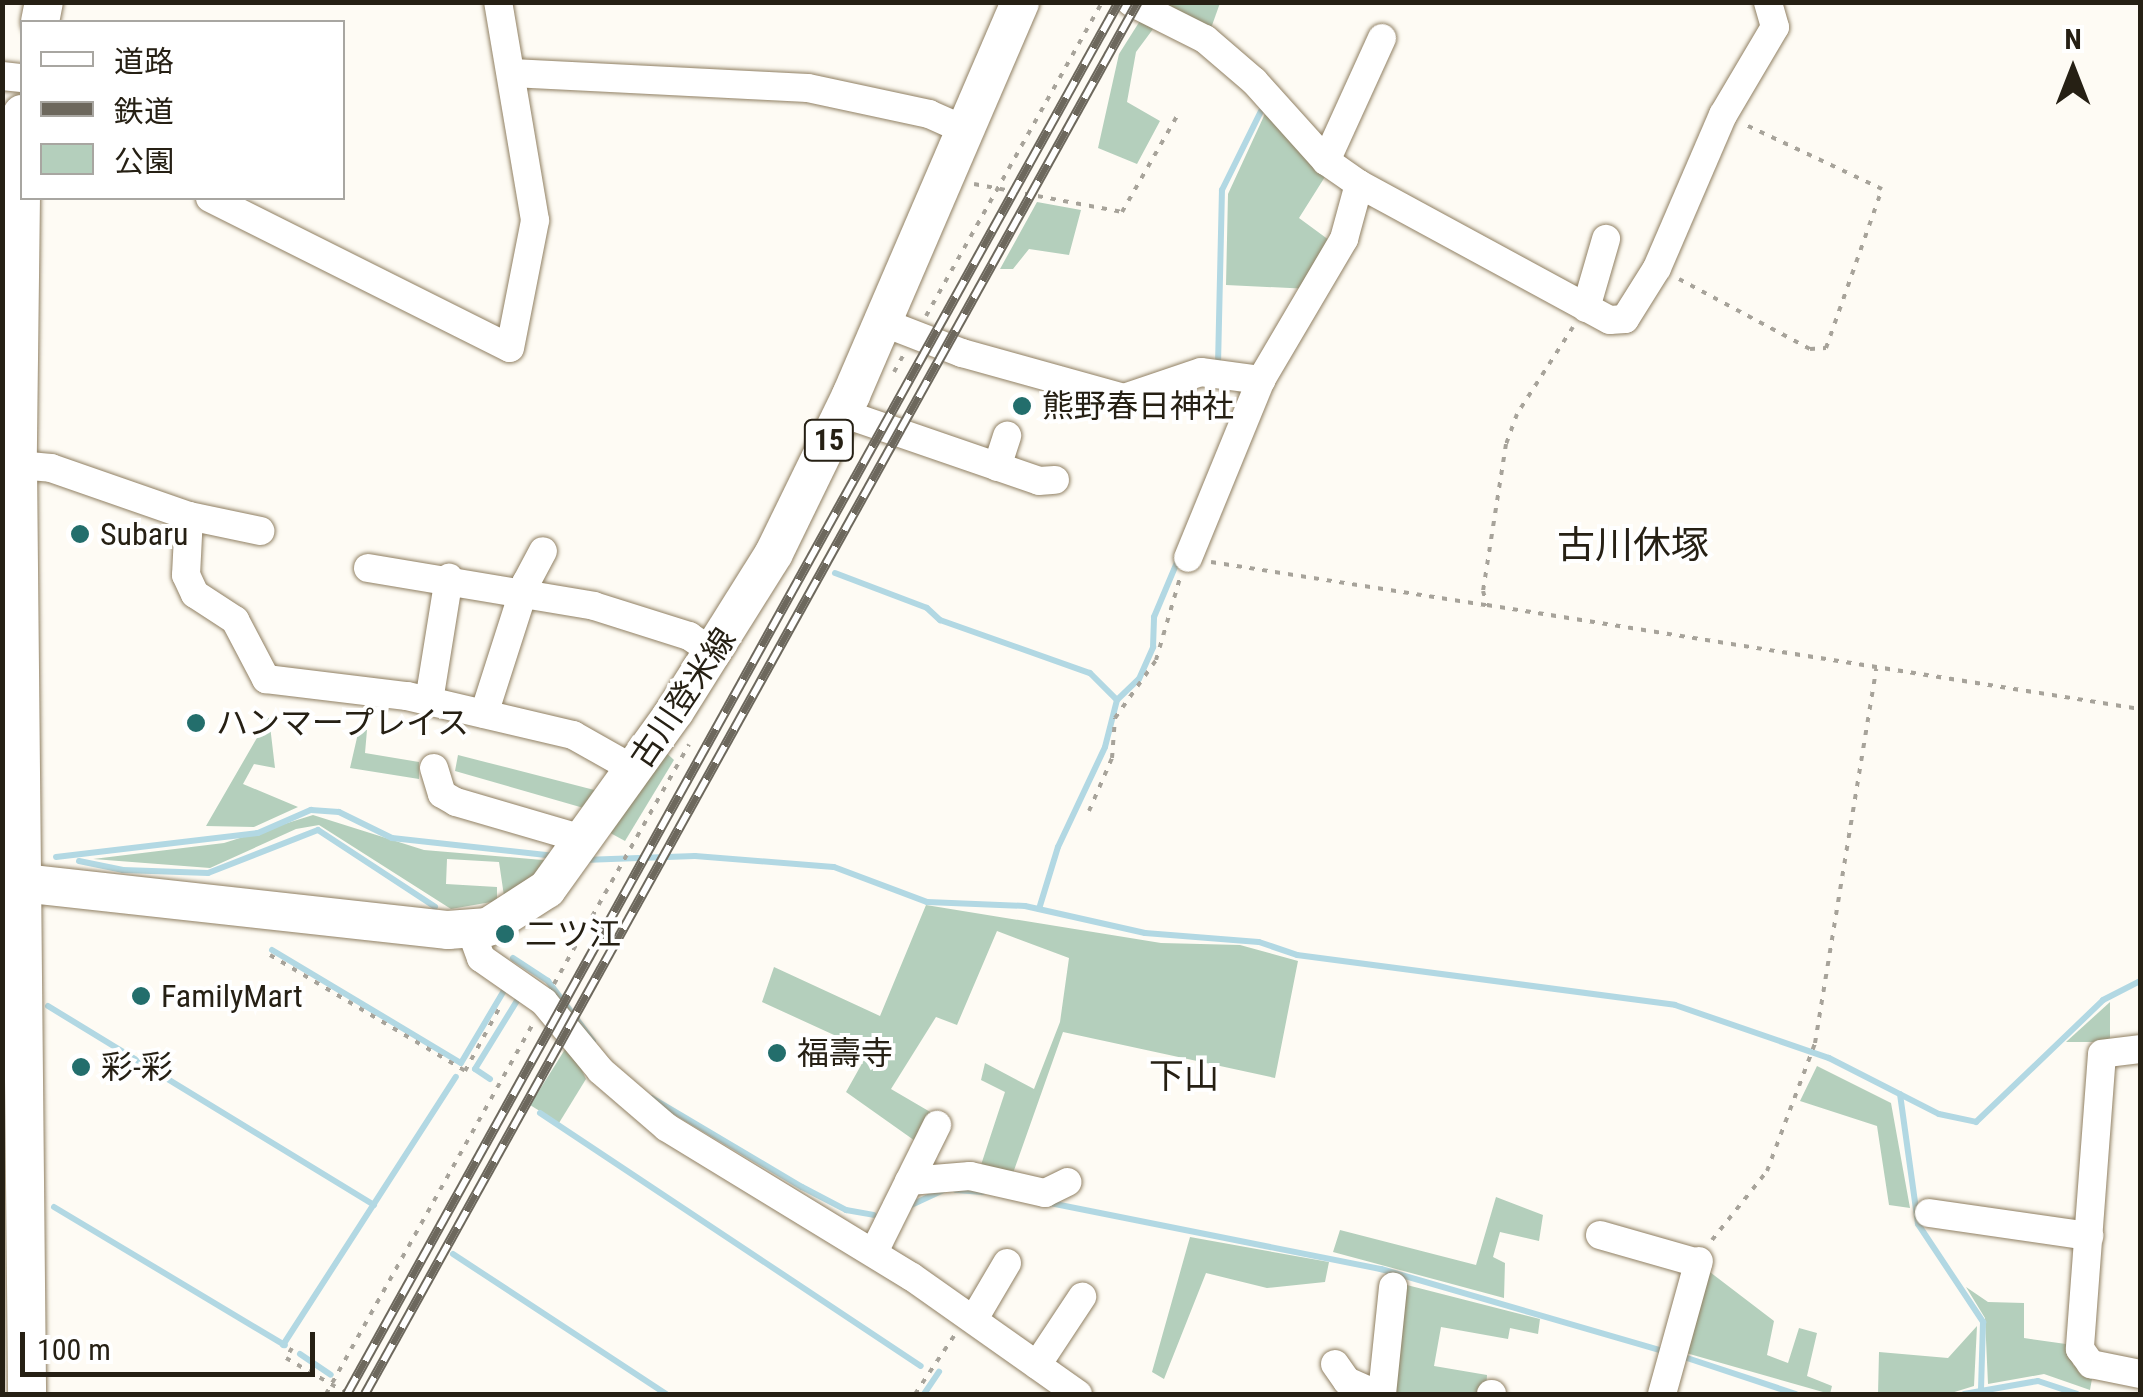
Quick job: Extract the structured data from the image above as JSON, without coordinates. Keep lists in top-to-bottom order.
{
  "streets": {
    "main road": ["15", "古川登米線"]
  },
  "districts": ["古川休塚", "下山"],
  "places": [
    "熊野春日神社",
    "Subaru",
    "ハンマープレイス",
    "二ツ江",
    "FamilyMart",
    "福壽寺",
    "彩‐彩"
  ],
  "legend": ["道路", "鉄道", "公園"],
  "scale_bar": "100 m",
  "north": "top"
}
